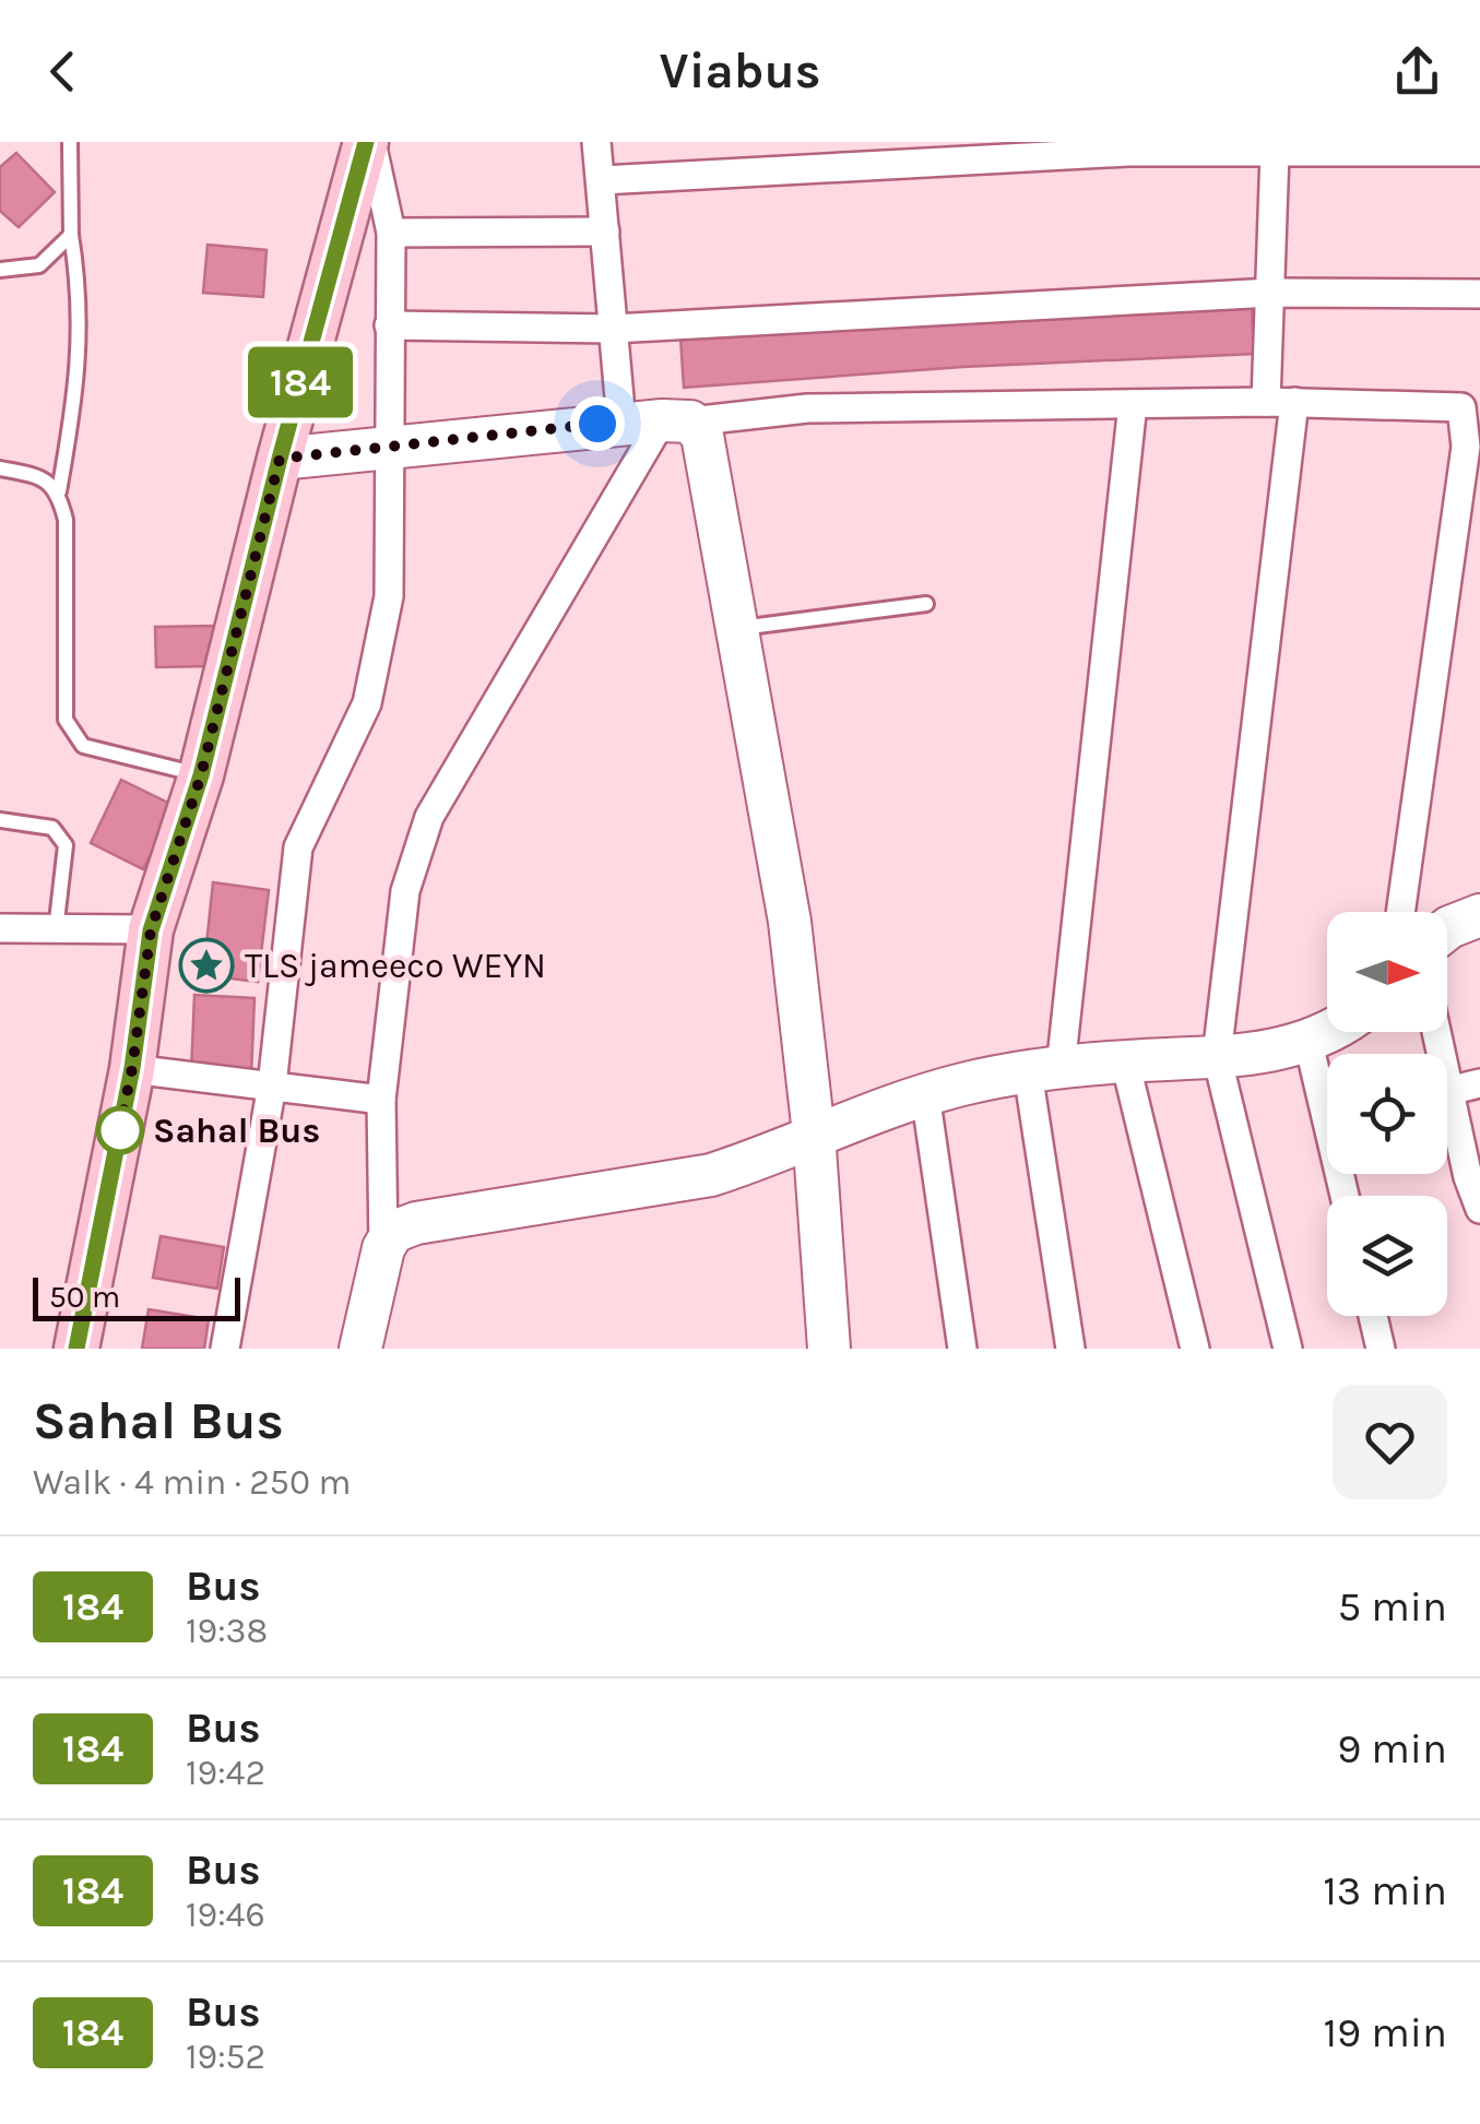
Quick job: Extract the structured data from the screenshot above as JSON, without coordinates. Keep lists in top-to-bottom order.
{
  "places": {
    "place": ["TLS jameeco WEYN"],
    "other": ["Sahal Bus"]
  },
  "lines": ["bus line 184"],
  "scale_bar": "50 m",
  "north": "right",
  "page": {
    "header": "Viabus",
    "on_map": "184",
    "scale": "50 m",
    "heading": ["Sahal Bus", "Walk · 4 min · 250 m"],
    "list": [
      {
        "mark": "184",
        "name": "Bus",
        "note": "19:38",
        "value": "5 min"
      },
      {
        "mark": "184",
        "name": "Bus",
        "note": "19:42",
        "value": "9 min"
      },
      {
        "mark": "184",
        "name": "Bus",
        "note": "19:46",
        "value": "13 min"
      },
      {
        "mark": "184",
        "name": "Bus",
        "note": "19:52",
        "value": "19 min"
      }
    ]
  }
}
